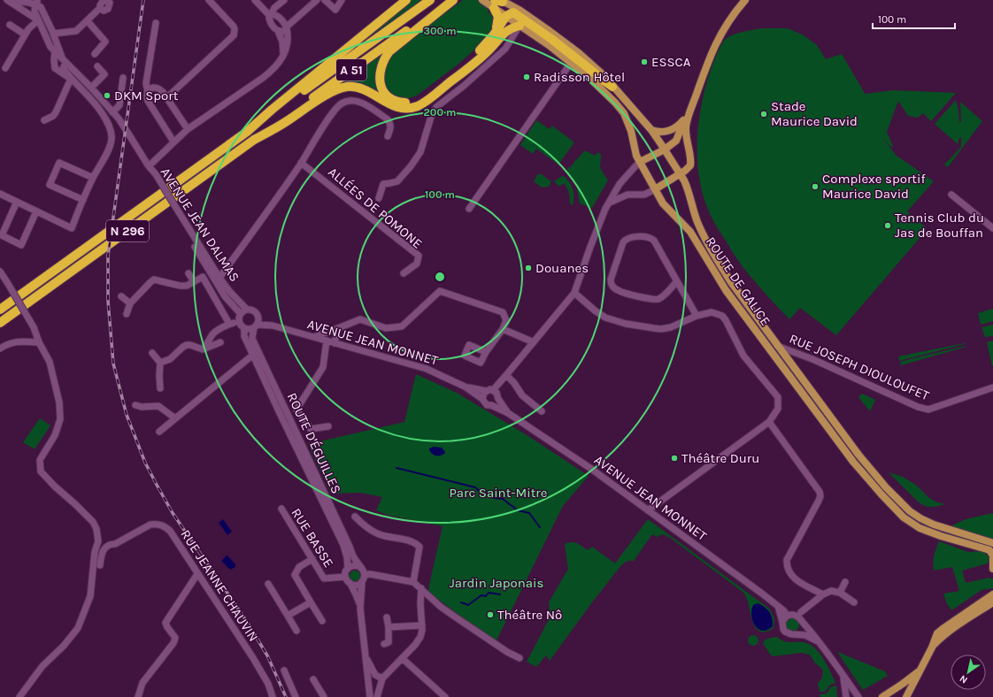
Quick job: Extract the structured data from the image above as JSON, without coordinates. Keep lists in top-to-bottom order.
{
  "streets": {
    "highway": ["A 51", "N 296"],
    "main road": ["ROUTE DE GALICE"],
    "street": [
      "ALLÉES DE POMONE",
      "AVENUE JEAN DALMAS",
      "AVENUE JEAN MONNET",
      "RUE JOSEPH DIOULOUFET",
      "ROUTE D'ÉGUILLES",
      "RUE BASSE",
      "RUE JEANNE CHAUVIN"
    ]
  },
  "crossings": [
    ["A 51", "N 296"],
    ["AVENUE JEAN DALMAS", "AVENUE JEAN MONNET"],
    ["AVENUE JEAN DALMAS", "ROUTE D'ÉGUILLES"],
    ["ROUTE DE GALICE", "RUE JOSEPH DIOULOUFET"],
    ["AVENUE JEAN MONNET", "ROUTE D'ÉGUILLES"],
    ["ROUTE D'ÉGUILLES", "RUE BASSE"]
  ],
  "parks": ["Parc Saint-Mitre", "Jardin Japonais"],
  "places": [
    "ESSCA",
    "Radisson Hôtel",
    "DKM Sport",
    "Stade Maurice David",
    "Complexe sportif Maurice David",
    "Tennis Club du Jas de Bouffan",
    "Douanes",
    "Théâtre Duru",
    "Théâtre Nô"
  ],
  "scale_bar": "100 m",
  "north": "bottom left",
  "rings": ["300 m", "200 m", "100 m"]
}
